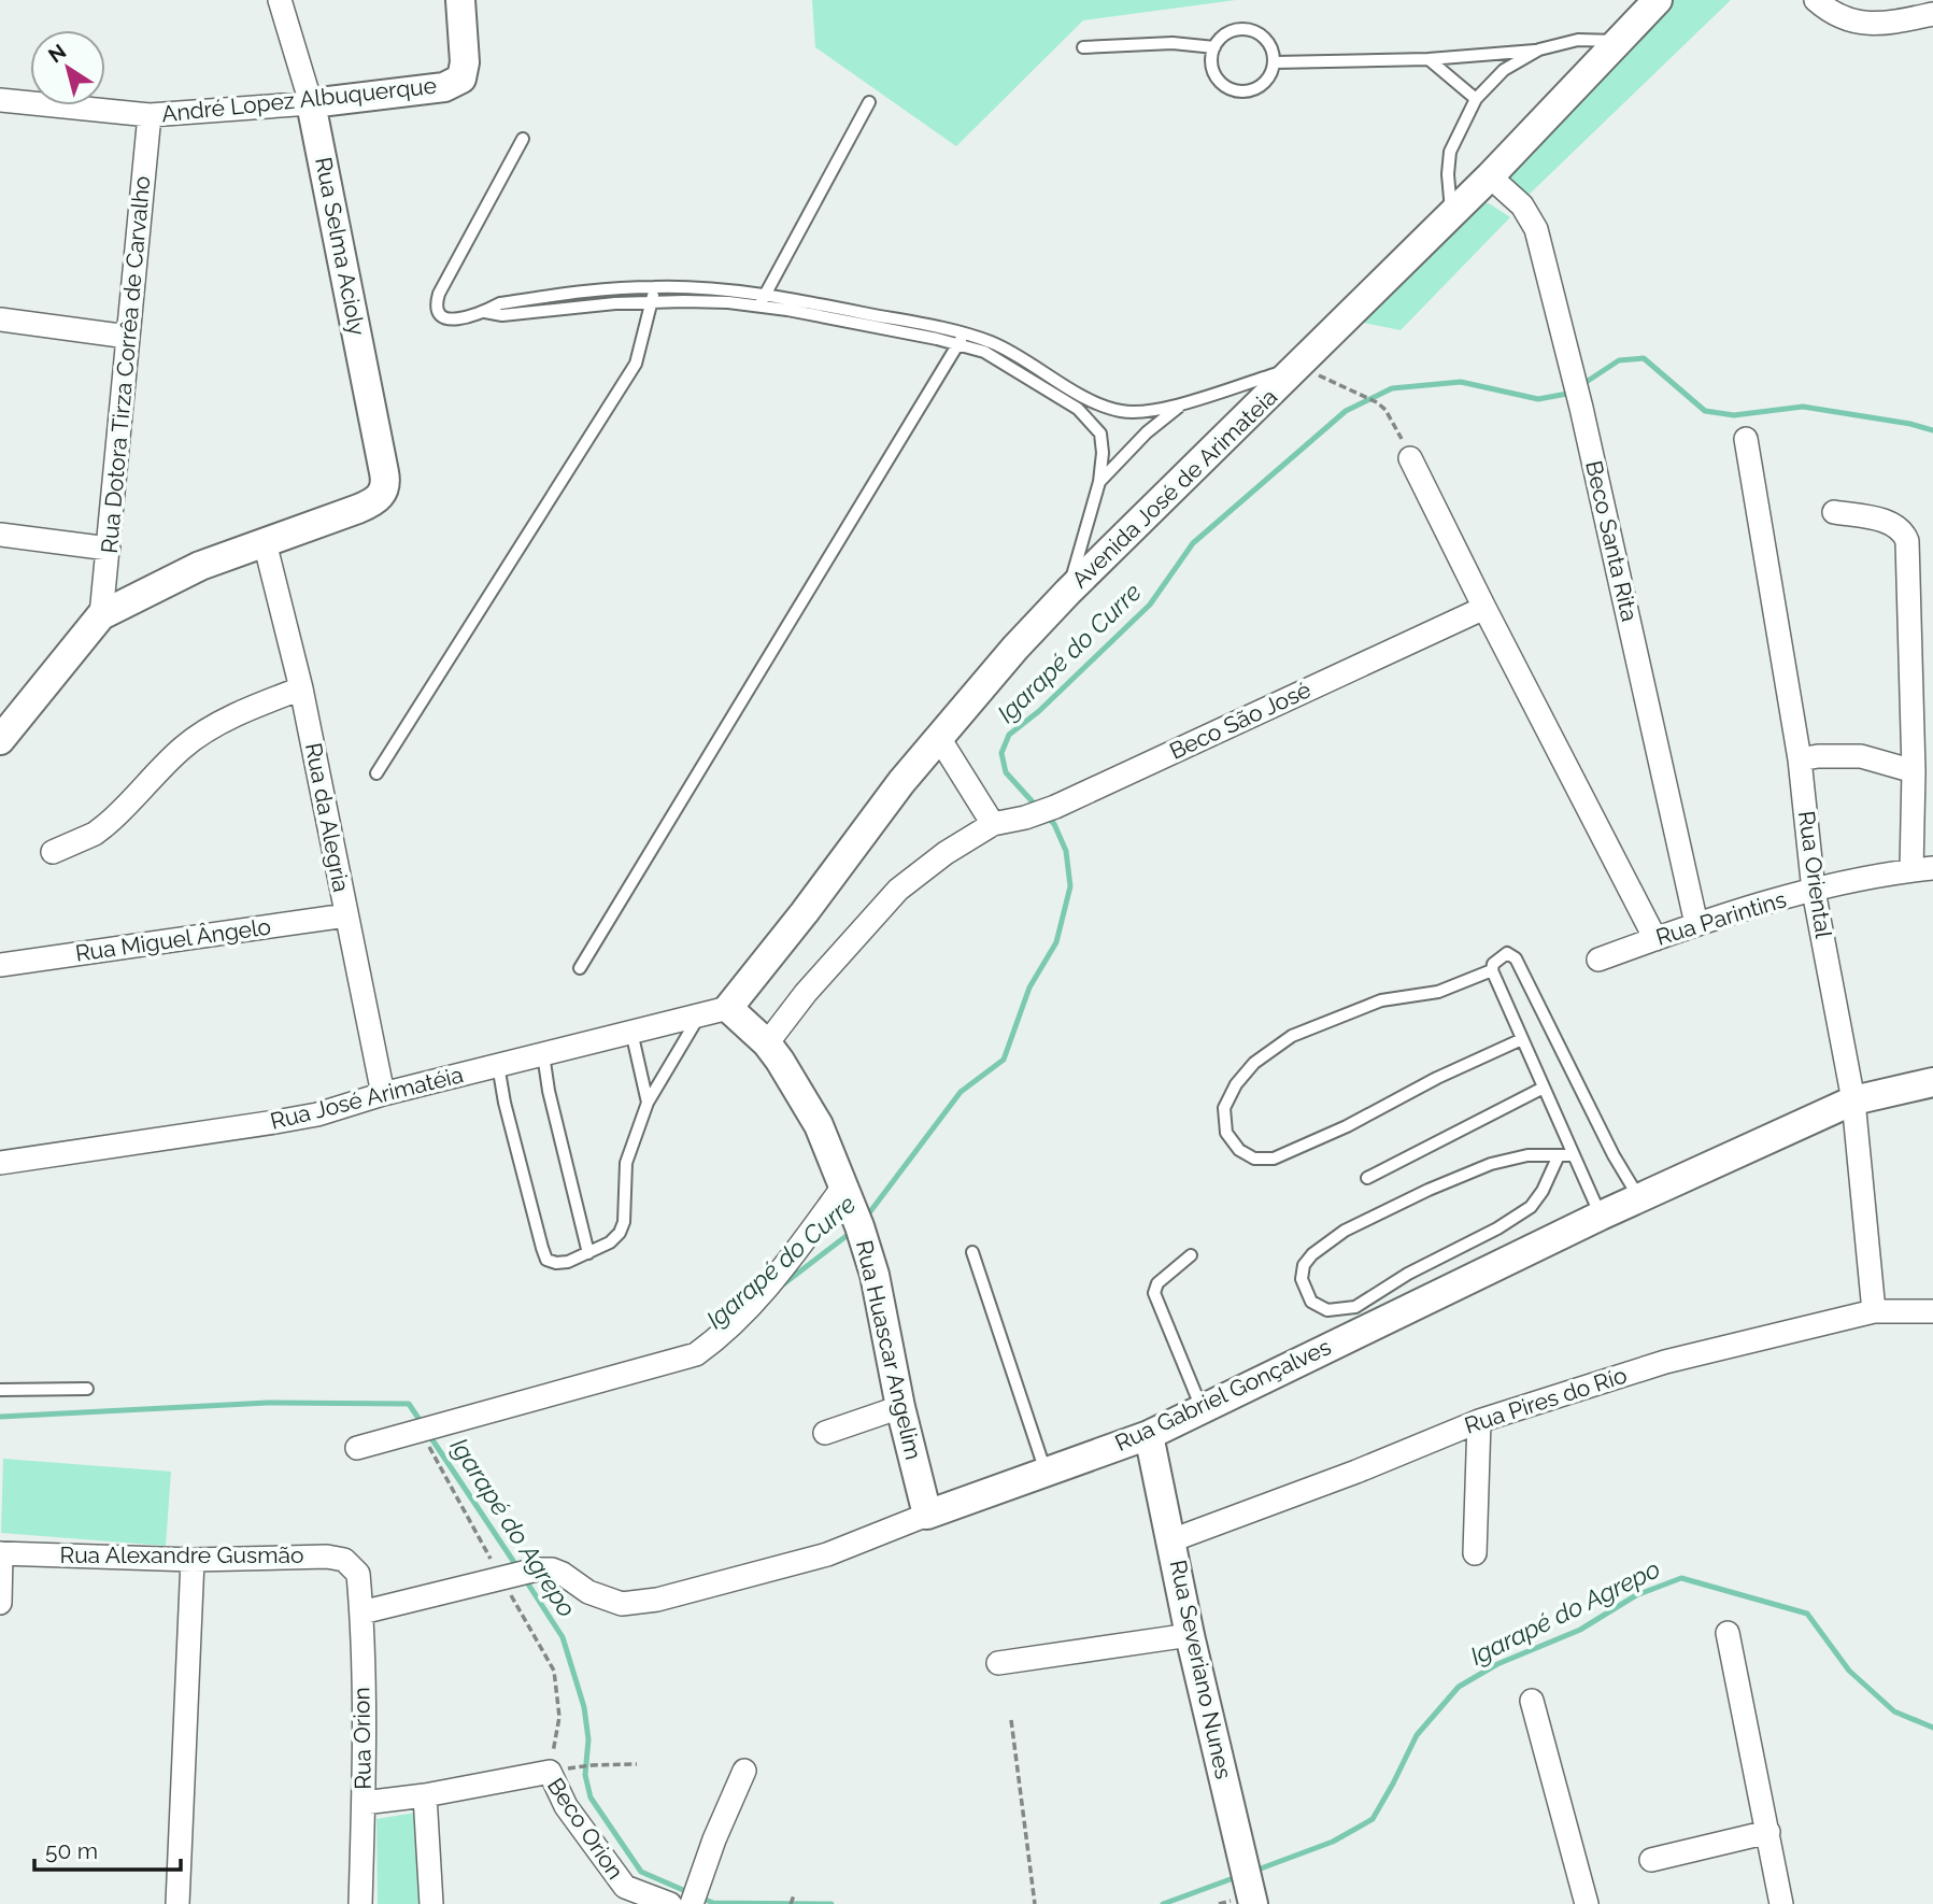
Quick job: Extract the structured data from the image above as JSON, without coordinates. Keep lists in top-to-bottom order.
{
  "streets": {
    "street": [
      "André Lopez Albuquerque",
      "Rua Selma Acioly",
      "Rua Dotora Tirza Corrêa de Carvalho",
      "Avenida José de Arimateia",
      "Beco Santa Rita",
      "Beco São José",
      "Rua da Alegria",
      "Rua Oriental",
      "Rua Parintins",
      "Rua Miguel Ângelo",
      "Rua José Arimatéia",
      "Rua Huascar Angelim",
      "Rua Gabriel Gonçalves",
      "Rua Pires do Río",
      "Rua Alexandre Gusmão",
      "Rua Severiano Nunes",
      "Rua Orion",
      "Beco Orion"
    ]
  },
  "crossings": [
    ["André Lopez Albuquerque", "Rua Selma Acioly"],
    ["André Lopez Albuquerque", "Rua Dotora Tirza Corrêa de Carvalho"],
    ["Rua Selma Acioly", "Rua da Alegria"],
    ["Avenida José de Arimateia", "Beco Santa Rita"],
    ["Avenida José de Arimateia", "Rua José Arimatéia"],
    ["Avenida José de Arimateia", "Rua Huascar Angelim"],
    ["Beco Santa Rita", "Rua Parintins"],
    ["Beco São José", "Rua Huascar Angelim"],
    ["Rua da Alegria", "Rua Miguel Ângelo"],
    ["Rua da Alegria", "Rua José Arimatéia"],
    ["Rua Oriental", "Rua Parintins"],
    ["Rua Oriental", "Rua Gabriel Gonçalves"],
    ["Rua Oriental", "Rua Pires do Río"],
    ["Rua José Arimatéia", "Rua Huascar Angelim"],
    ["Rua Huascar Angelim", "Rua Gabriel Gonçalves"],
    ["Rua Gabriel Gonçalves", "Rua Severiano Nunes"],
    ["Rua Gabriel Gonçalves", "Rua Orion"],
    ["Rua Pires do Río", "Rua Severiano Nunes"],
    ["Rua Alexandre Gusmão", "Rua Orion"],
    ["Rua Orion", "Beco Orion"]
  ],
  "water": ["Igarapé do Curre", "Igarapé do Agrepo"],
  "scale_bar": "50 m",
  "north": "top left"
}
